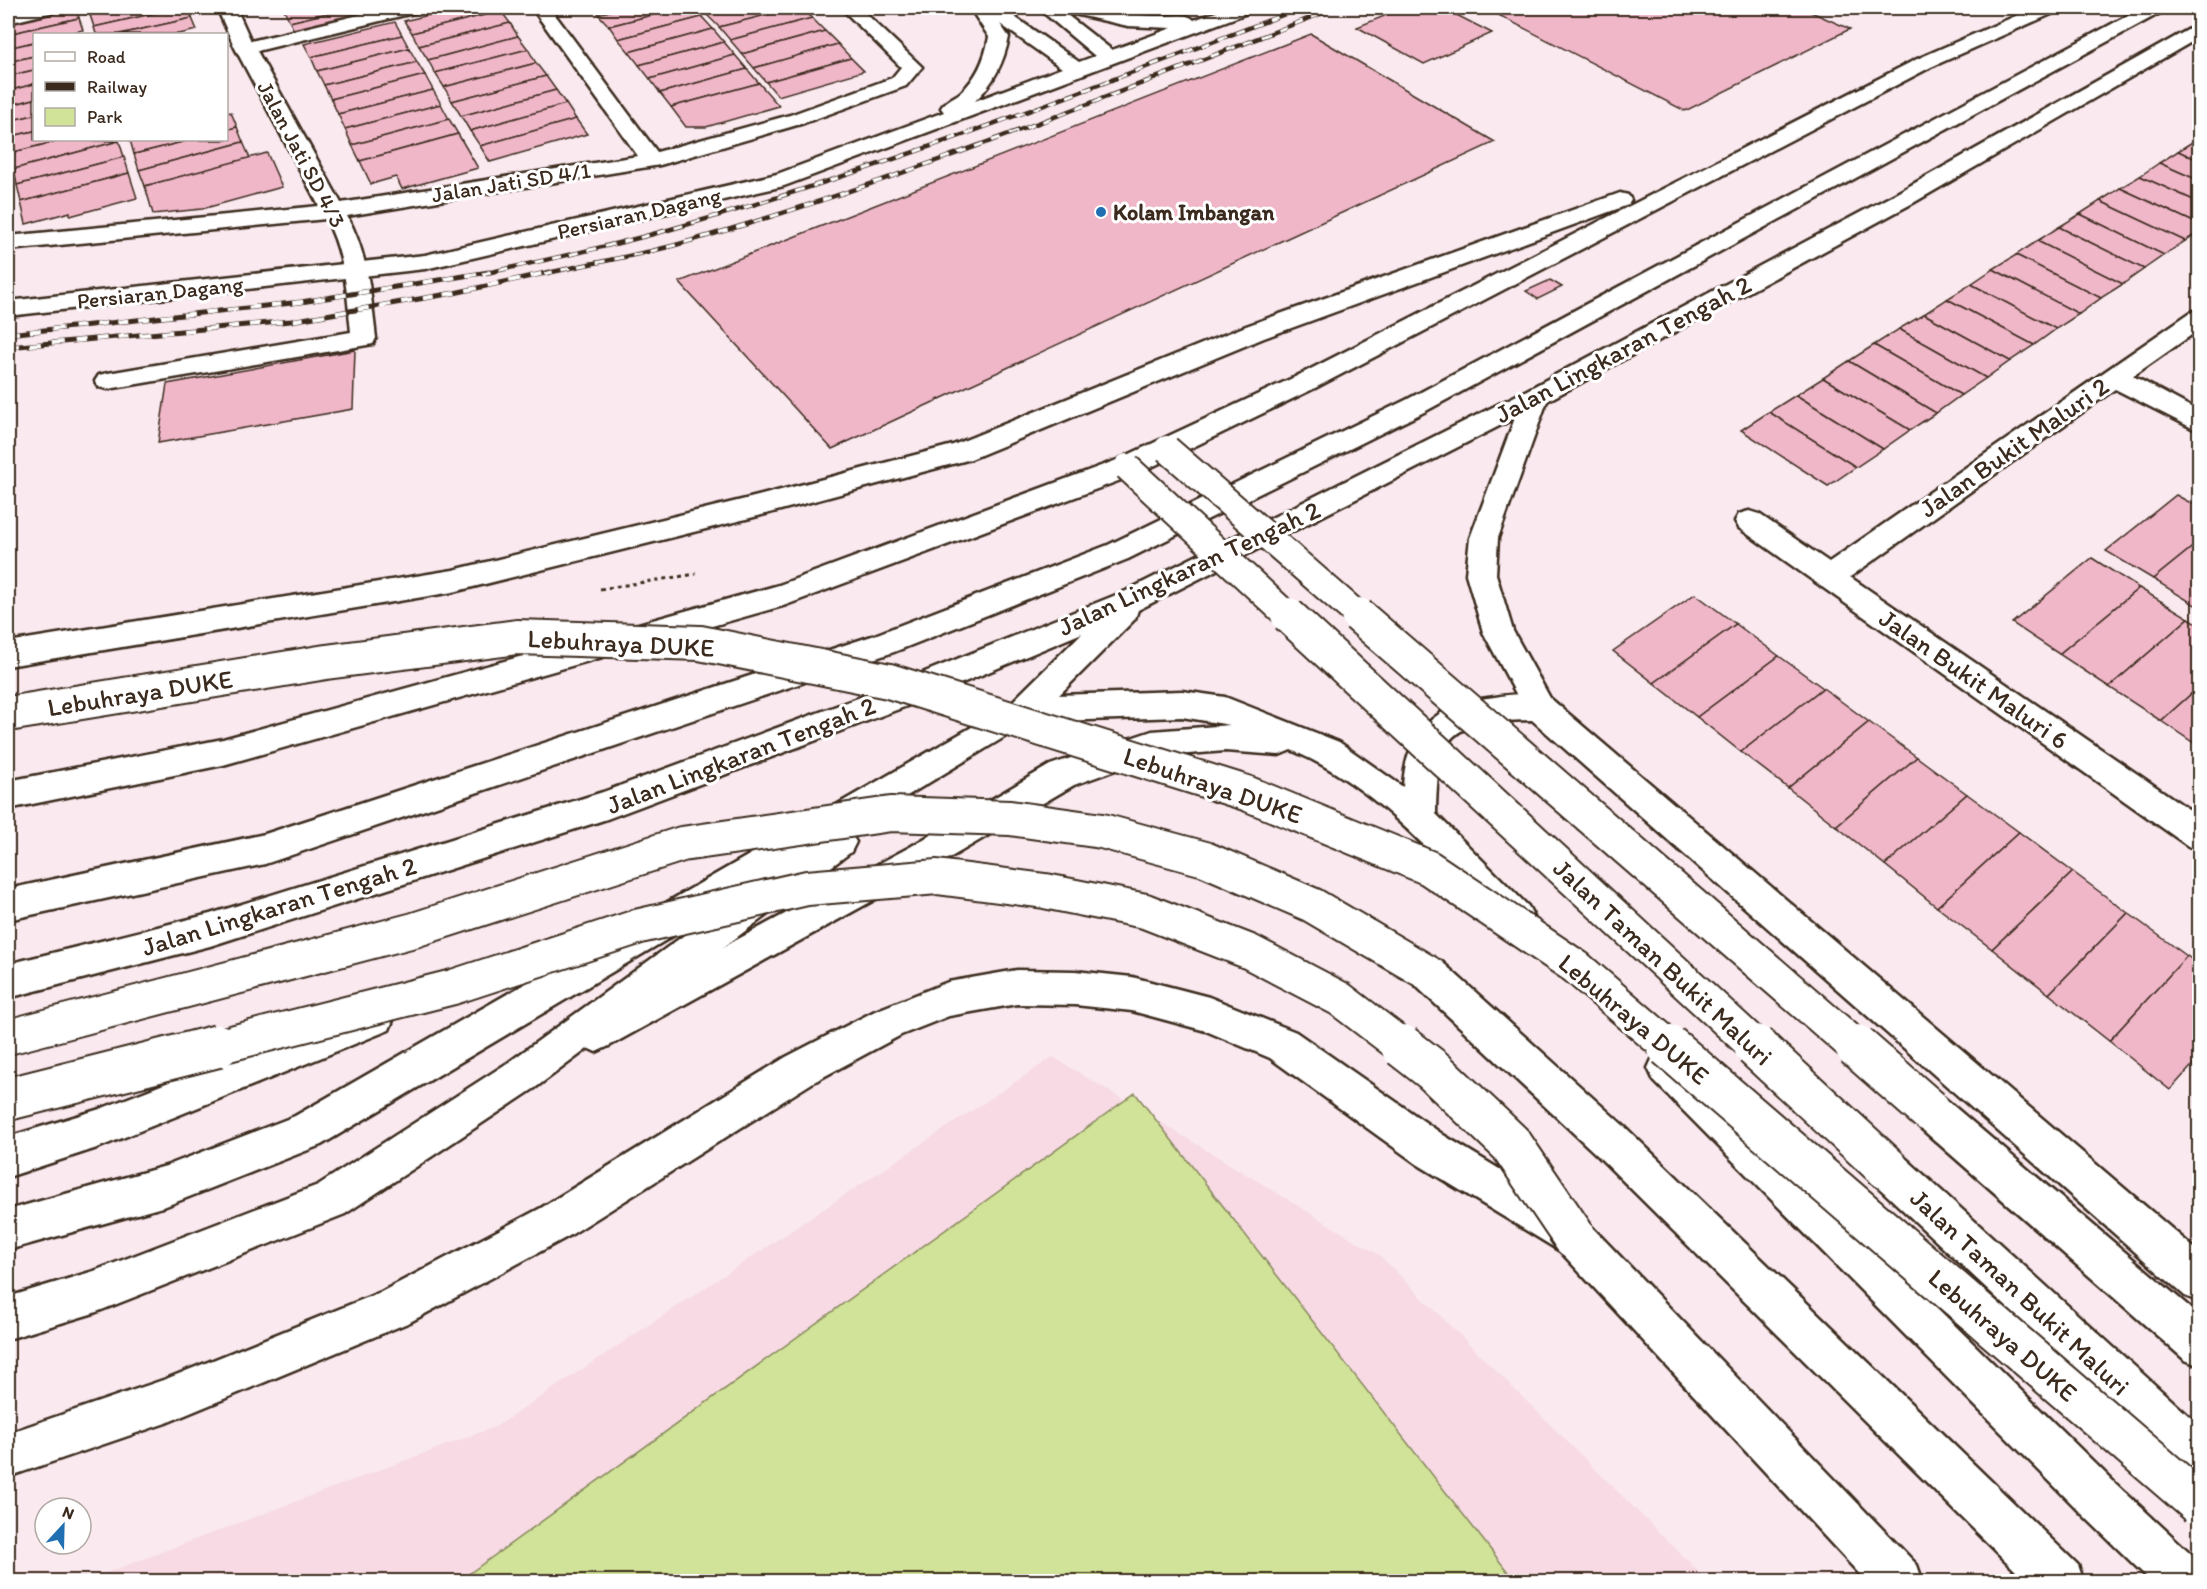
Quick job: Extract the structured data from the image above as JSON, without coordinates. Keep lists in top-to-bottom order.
{
  "streets": {
    "main road": [
      "Jalan Jati SD 4/3",
      "Jalan Jati SD 4/1",
      "Persiaran Dagang",
      "Jalan Lingkaran Tengah 2",
      "Jalan Bukit Maluri 2",
      "Lebuhraya DUKE",
      "Jalan Bukit Maluri 6",
      "Jalan Taman Bukit Maluri"
    ]
  },
  "crossings": [
    ["Jalan Jati SD 4/3", "Jalan Jati SD 4/1"],
    ["Jalan Jati SD 4/3", "Persiaran Dagang"],
    ["Jalan Bukit Maluri 2", "Jalan Bukit Maluri 6"]
  ],
  "places": ["Kolam Imbangan"],
  "legend": ["Road", "Railway", "Park"],
  "north": "top"
}
